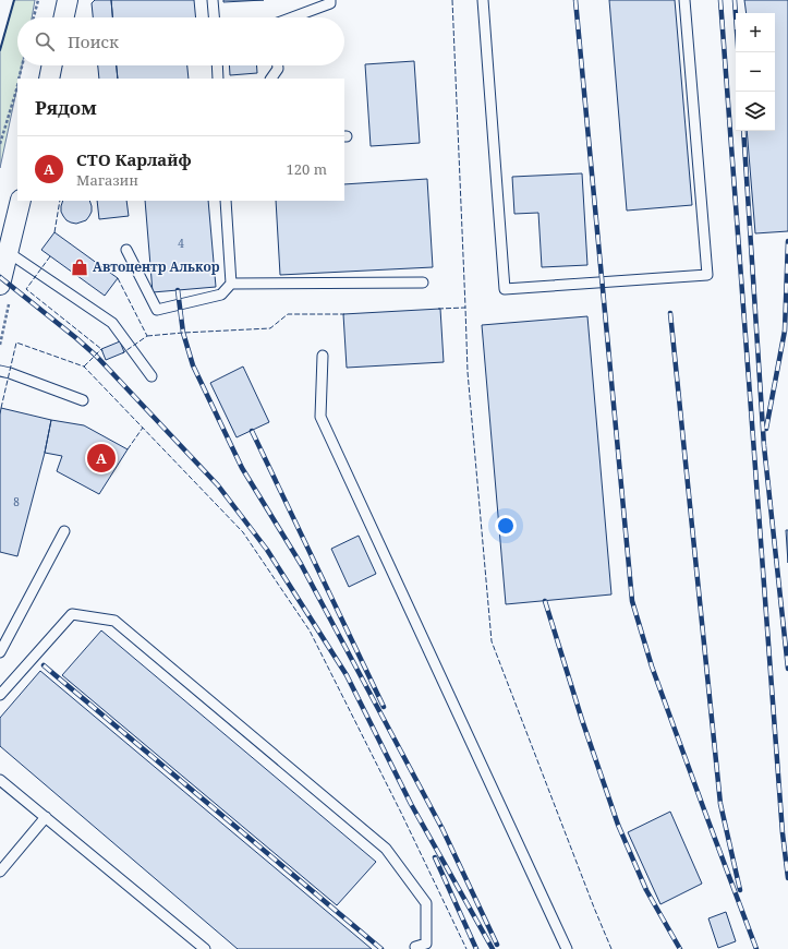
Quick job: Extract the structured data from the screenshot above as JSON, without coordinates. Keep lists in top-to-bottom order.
{
  "places": {
    "shop": ["Автоцентр Алькор"]
  },
  "house_numbers": ["4", "8"],
  "page": {
    "map_buttons": ["+", "−"],
    "search": "Поиск",
    "heading": "Рядом",
    "list": [
      {
        "mark": "A",
        "name": "СТО Карлайф",
        "note": "Магазин",
        "value": "120 m"
      }
    ],
    "pins": "A"
  }
}
